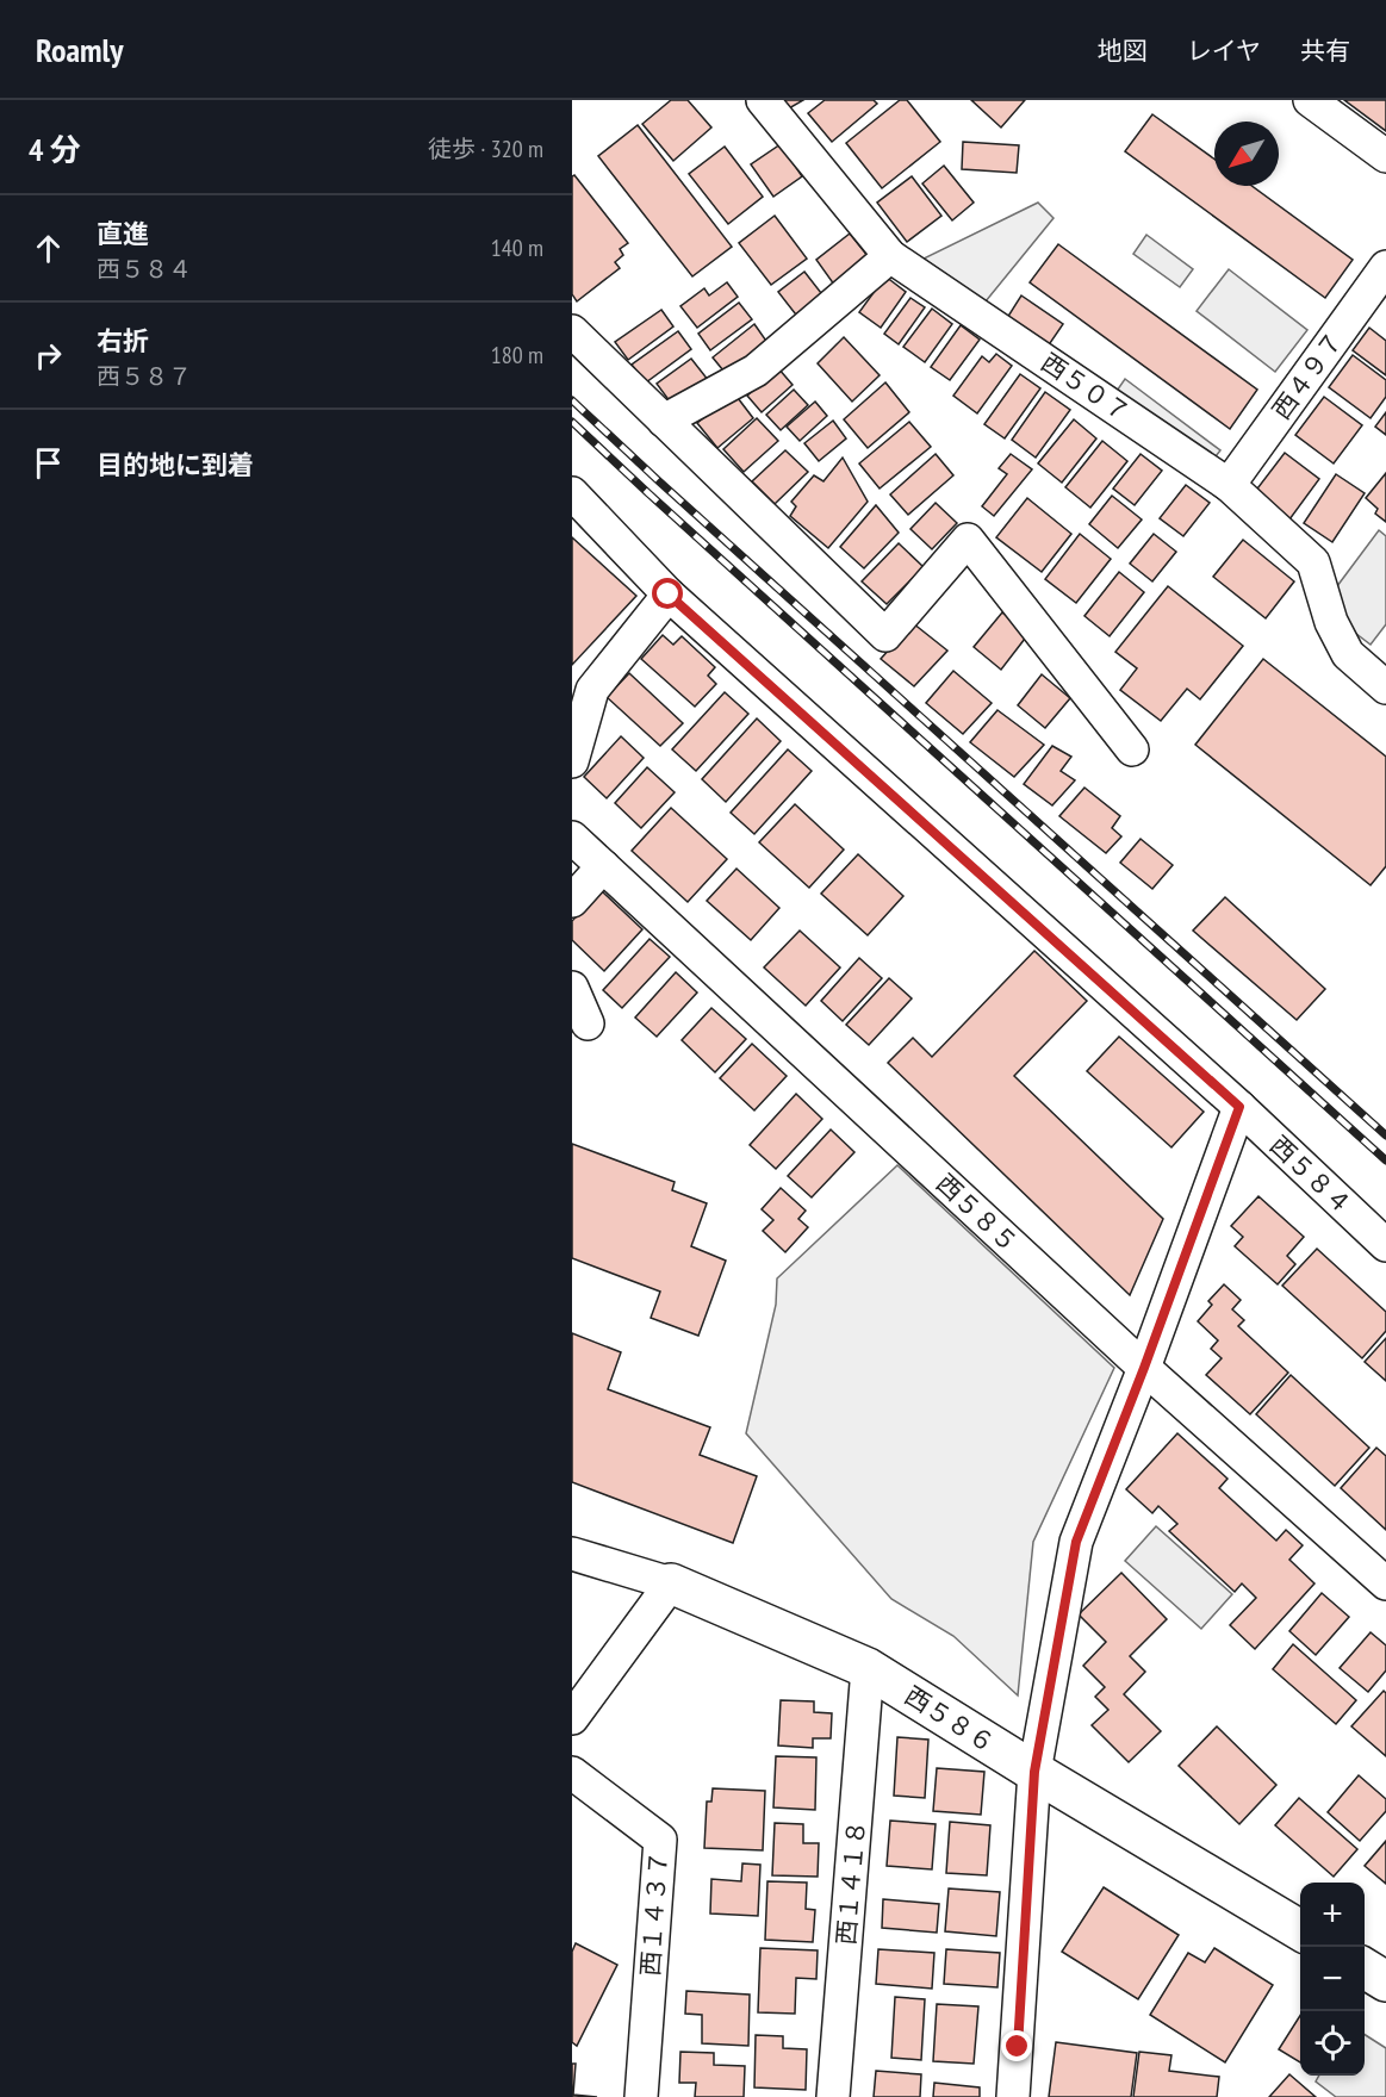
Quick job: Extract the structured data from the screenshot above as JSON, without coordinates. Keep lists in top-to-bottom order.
{
  "streets": {
    "street": [
      "西４９７",
      "西５０７",
      "西５８４",
      "西５８５",
      "西５８６",
      "西１４１８",
      "西１４３７"
    ]
  },
  "crossings": [
    ["西４９７", "西５０７"],
    ["西５８６", "西１４１８"]
  ],
  "north": "bottom left",
  "page": {
    "header": "Roamly",
    "nav": ["地図", "レイヤ", "共有"],
    "heading": ["4 分", "徒歩 · 320 m"],
    "list": [
      ["直進", "西５８４", "140 m"],
      ["右折", "西５８７", "180 m"],
      "目的地に到着"
    ],
    "map_buttons": ["+", "−"]
  }
}
